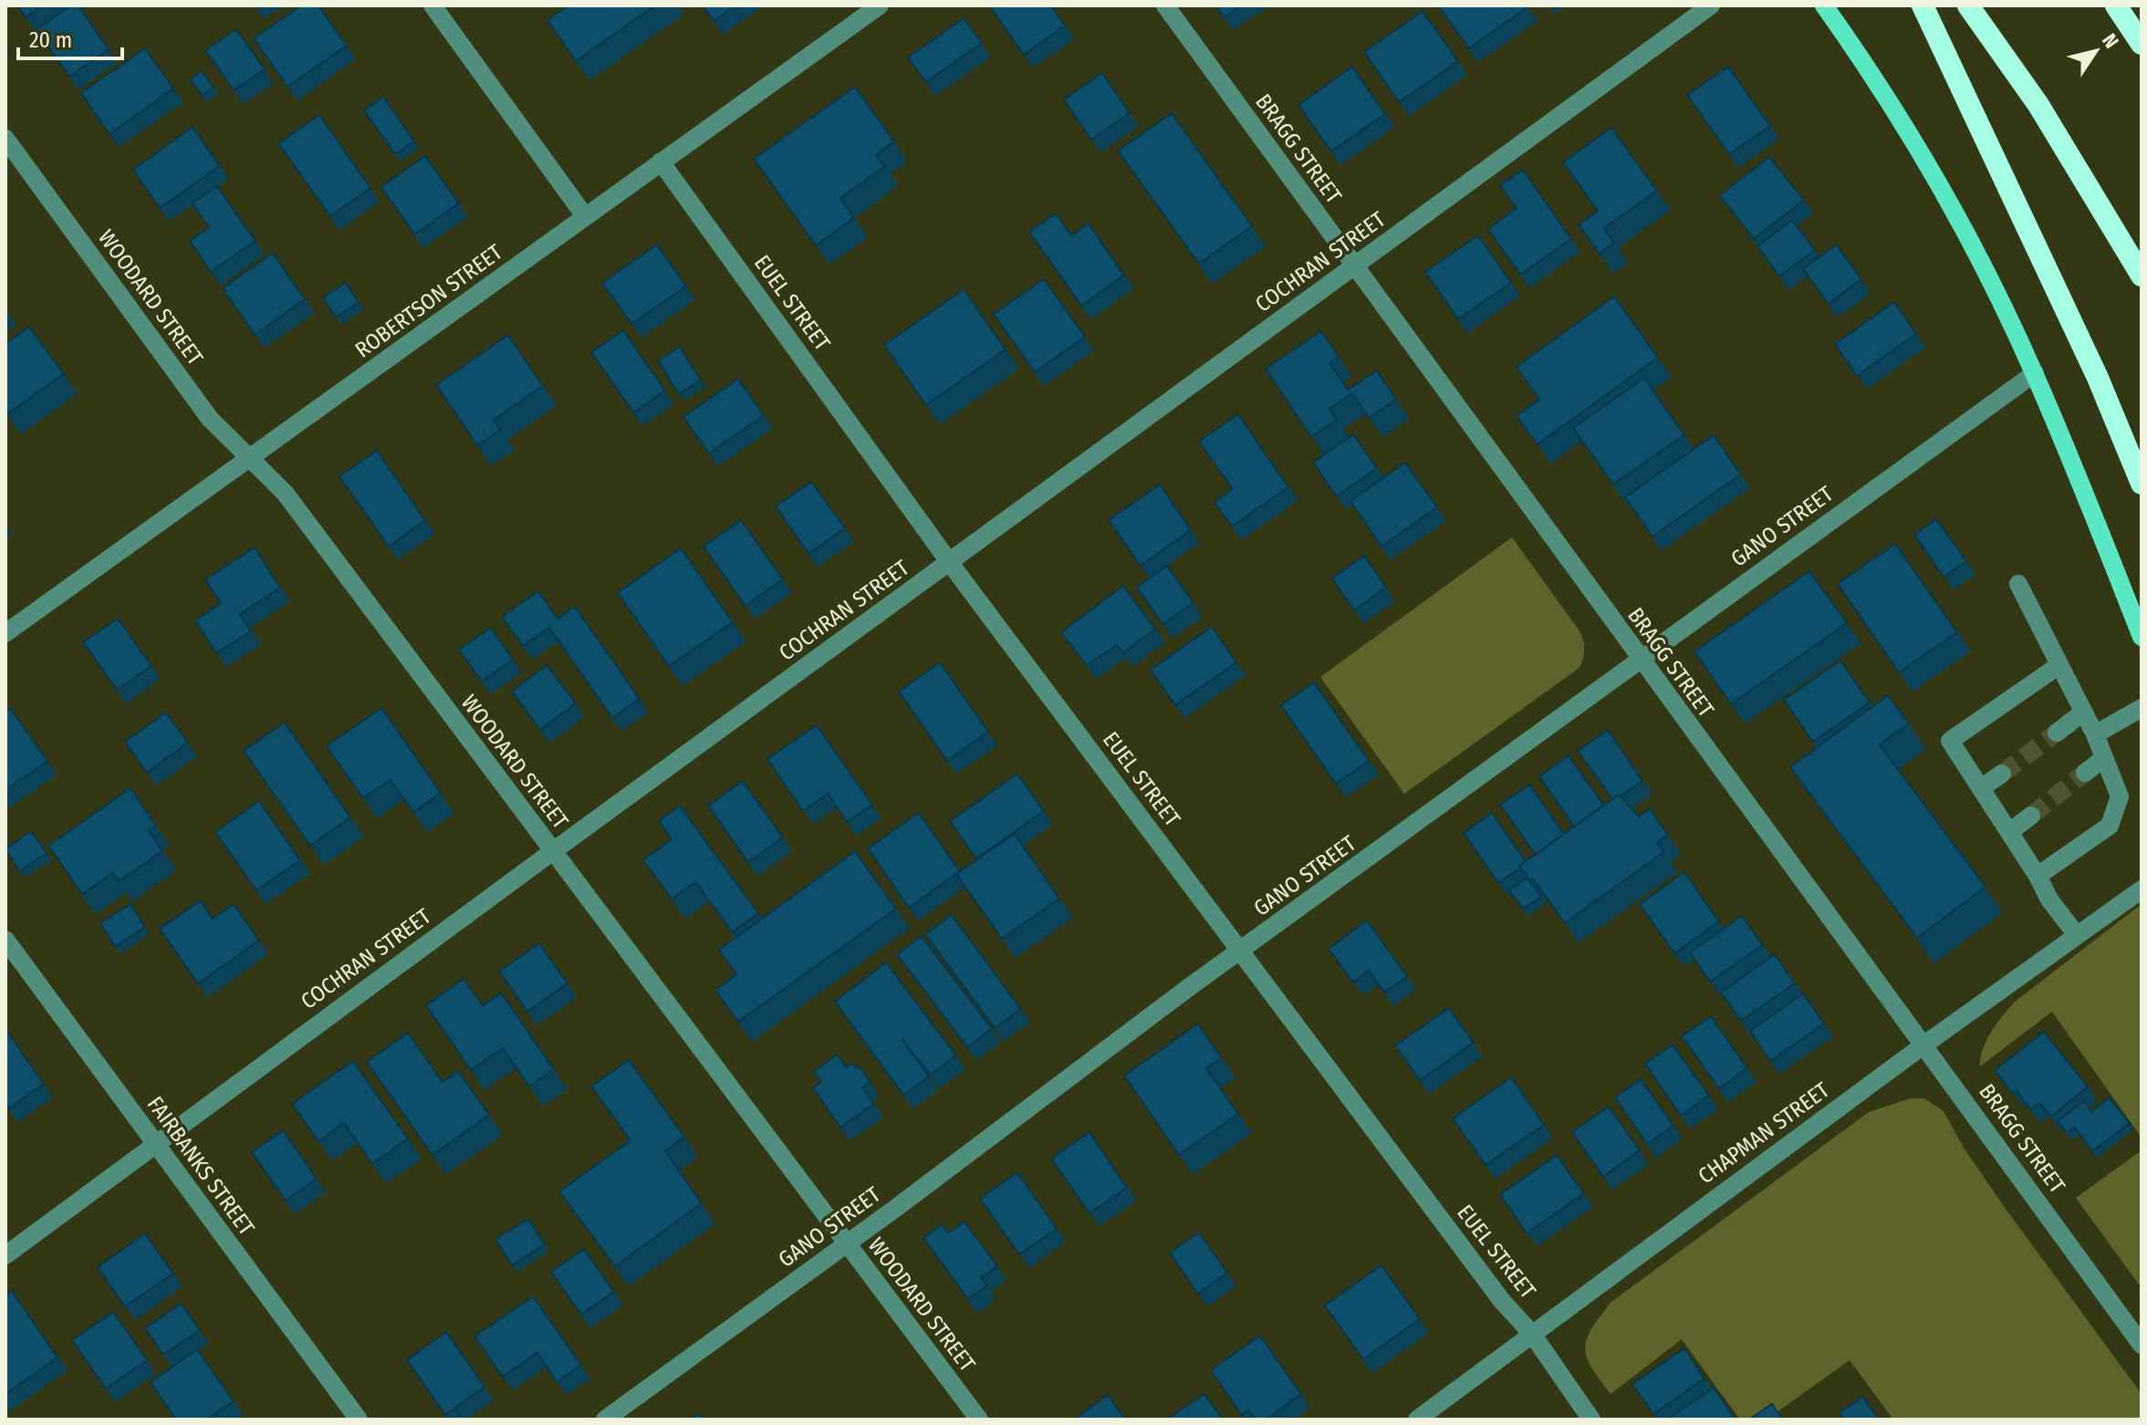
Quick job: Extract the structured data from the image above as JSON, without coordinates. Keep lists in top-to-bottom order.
{
  "streets": {
    "street": [
      "BRAGG STREET",
      "COCHRAN STREET",
      "WOODARD STREET",
      "ROBERTSON STREET",
      "EUEL STREET",
      "GANO STREET",
      "CHAPMAN STREET",
      "FAIRBANKS STREET"
    ]
  },
  "crossings": [
    ["BRAGG STREET", "COCHRAN STREET"],
    ["BRAGG STREET", "GANO STREET"],
    ["BRAGG STREET", "CHAPMAN STREET"],
    ["COCHRAN STREET", "WOODARD STREET"],
    ["COCHRAN STREET", "EUEL STREET"],
    ["COCHRAN STREET", "FAIRBANKS STREET"],
    ["WOODARD STREET", "ROBERTSON STREET"],
    ["WOODARD STREET", "GANO STREET"],
    ["ROBERTSON STREET", "EUEL STREET"],
    ["EUEL STREET", "GANO STREET"],
    ["EUEL STREET", "CHAPMAN STREET"]
  ],
  "scale_bar": "20 m",
  "north": "top right"
}
